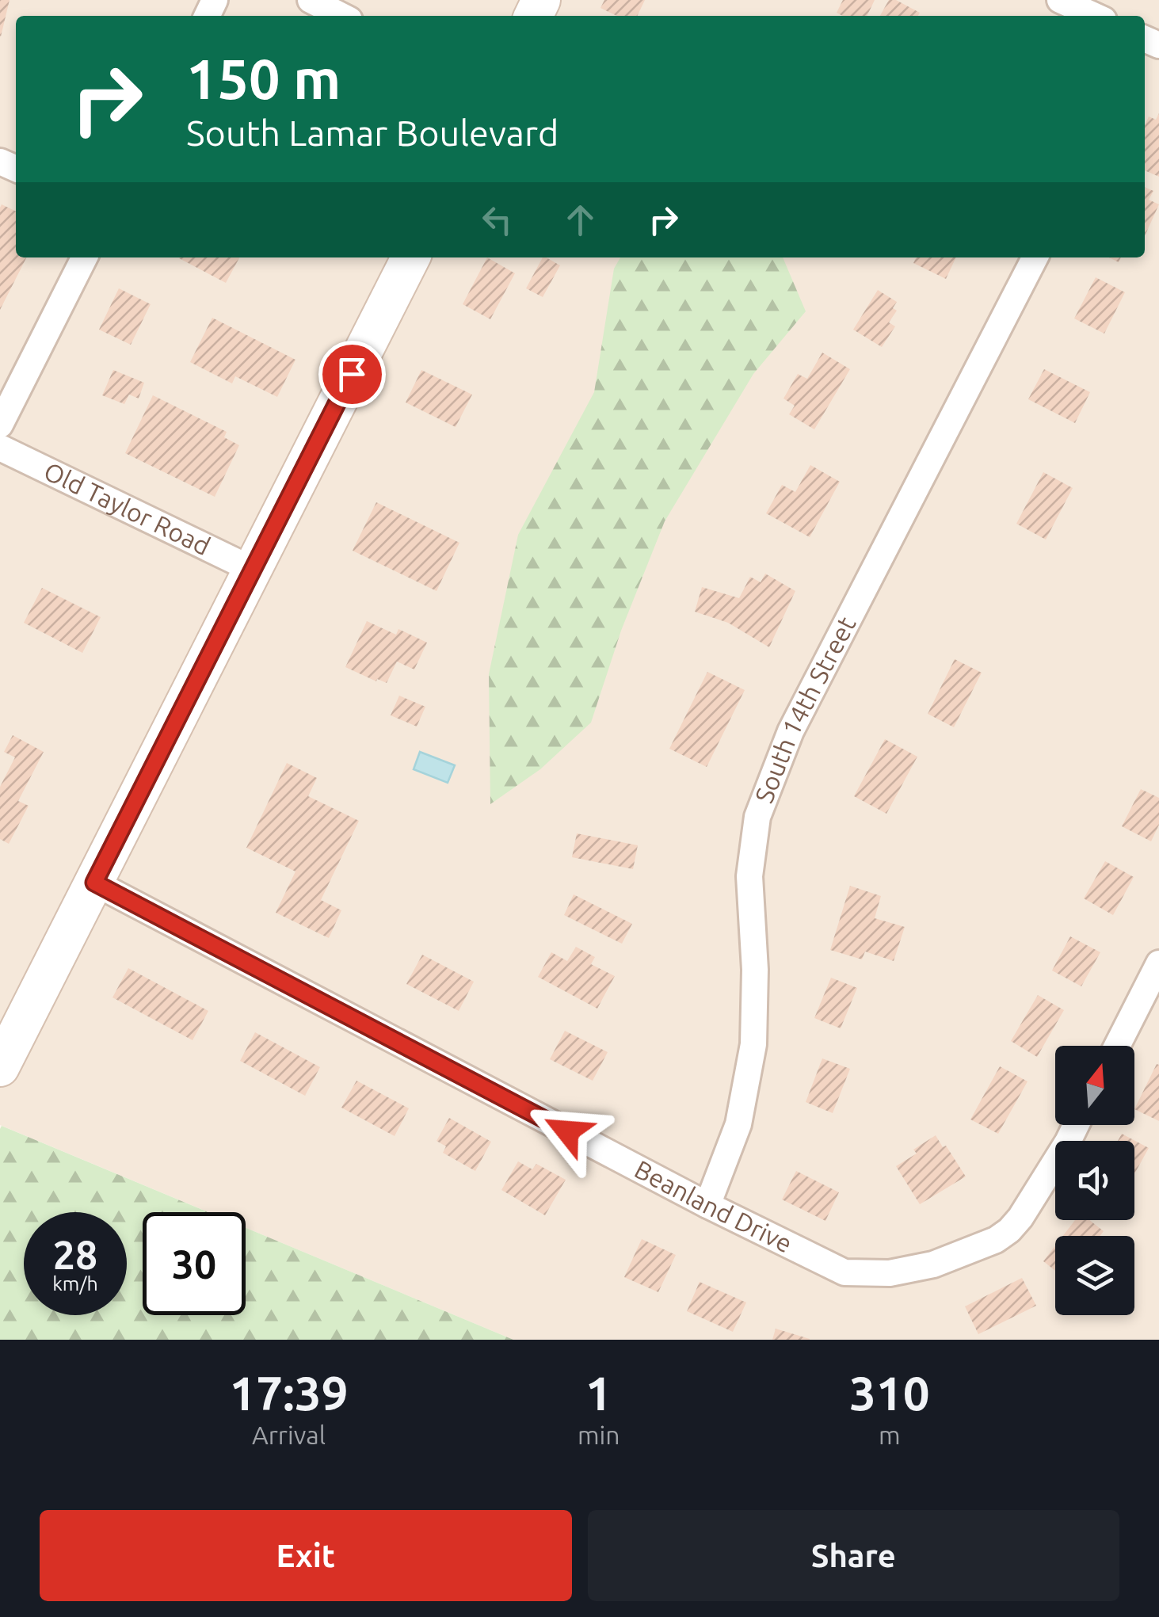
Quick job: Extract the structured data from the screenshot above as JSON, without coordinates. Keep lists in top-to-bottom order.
{
  "streets": {
    "street": ["Old Taylor Road", "South 14th Street", "Beanland Drive"]
  },
  "crossings": [
    ["South 14th Street", "Beanland Drive"]
  ],
  "north": "top",
  "page": {
    "turn": ["150 m", "South Lamar Boulevard"],
    "speed": "28 km/h",
    "limit": "30",
    "eta": [
      "17:39",
      "Arrival",
      "1",
      "min",
      "310",
      "m"
    ],
    "buttons": ["Exit", "Share"]
  }
}
